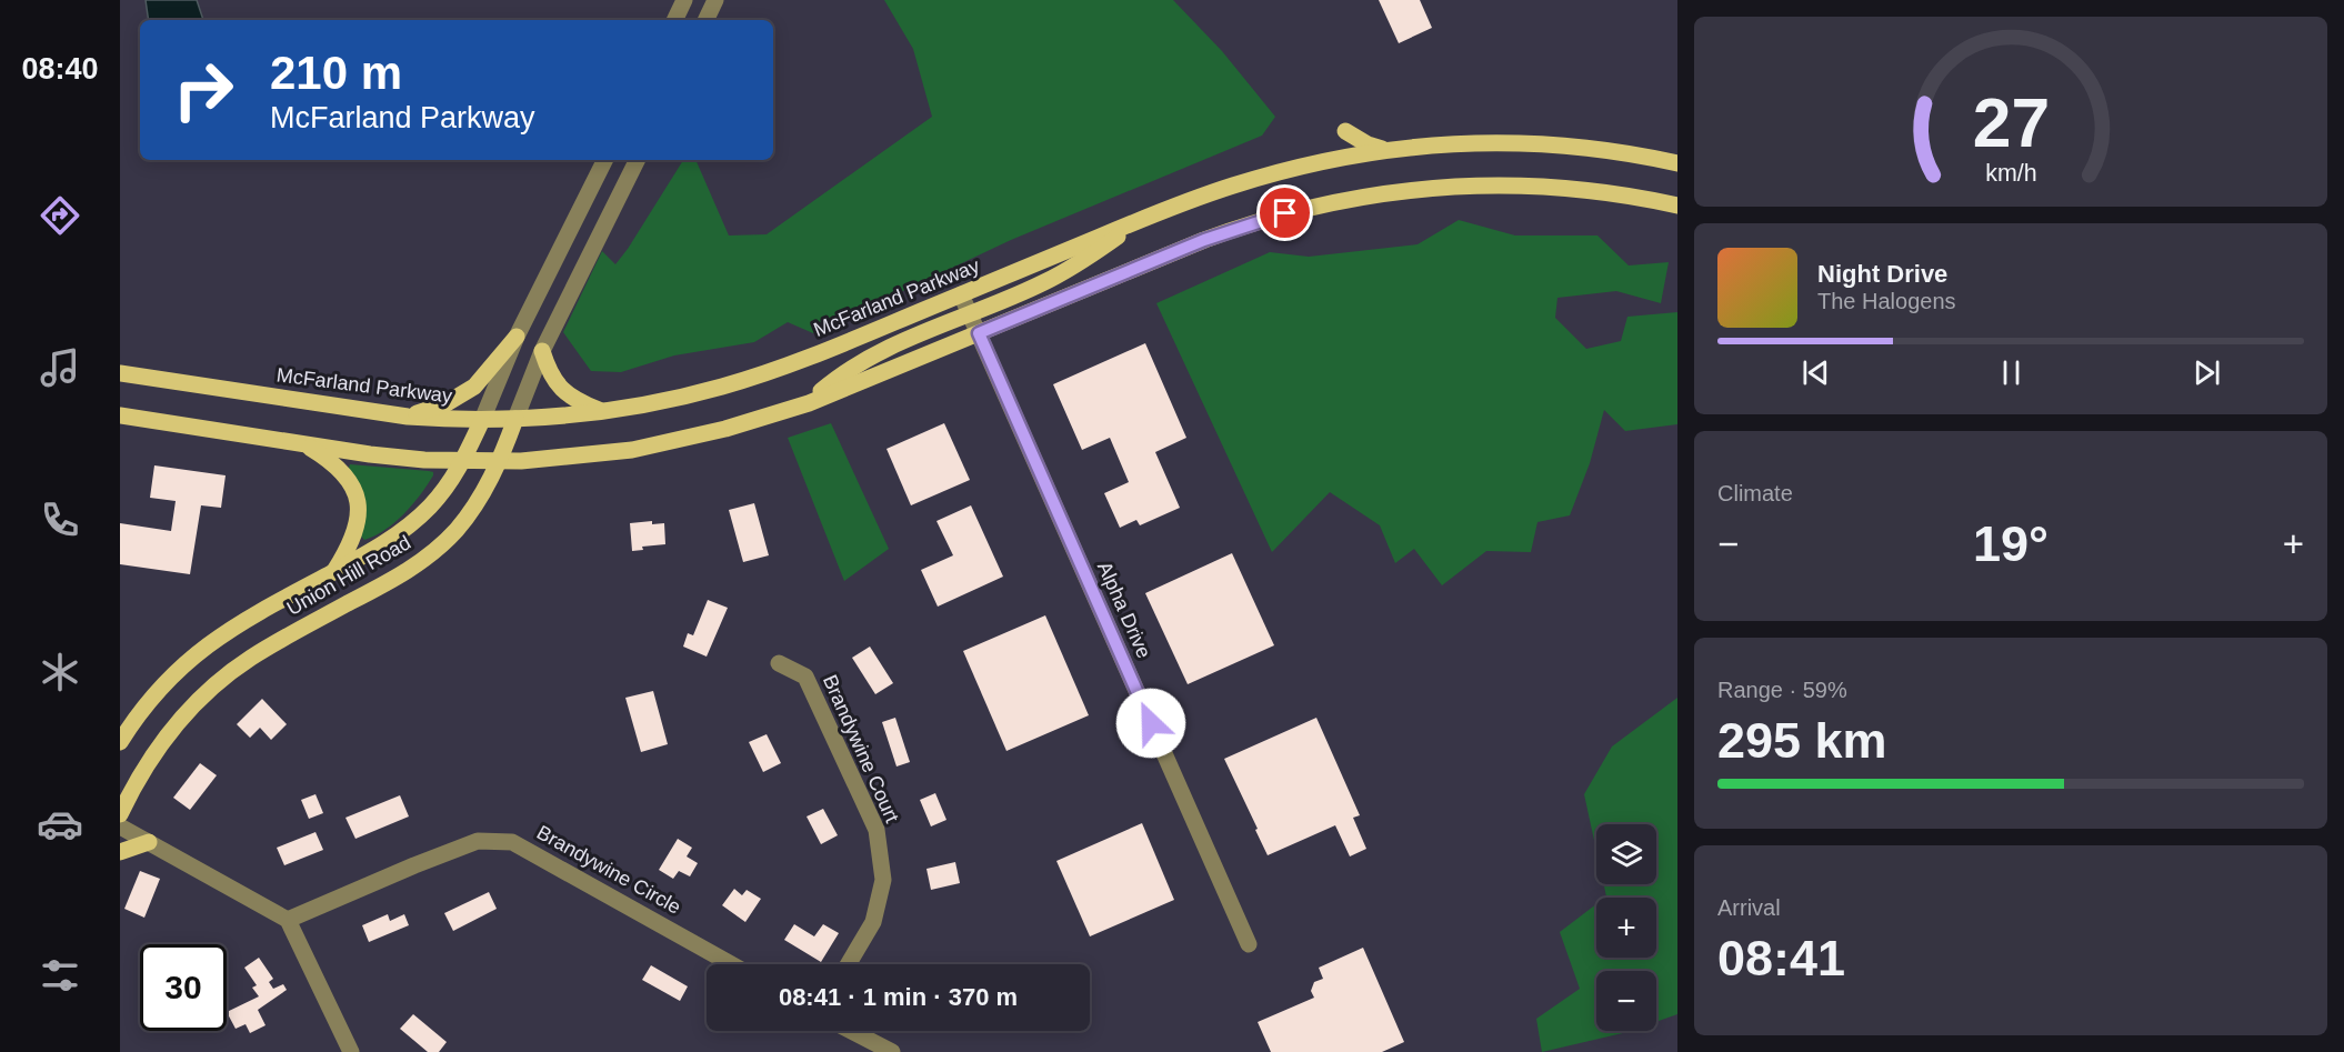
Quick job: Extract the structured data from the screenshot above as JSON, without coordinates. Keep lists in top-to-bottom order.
{
  "streets": {
    "main road": ["McFarland Parkway", "Union Hill Road"],
    "street": ["Alpha Drive", "Brandywine Court", "Brandywine Circle"]
  },
  "crossings": [
    ["McFarland Parkway", "Union Hill Road"],
    ["McFarland Parkway", "Alpha Drive"]
  ],
  "page": {
    "tabs": "08:40",
    "turn": ["210 m", "McFarland Parkway"],
    "song": ["Night Drive", "The Halogens"],
    "tile": [
      "Climate",
      ["Range · 59%", "295 km"],
      ["Arrival", "08:41"]
    ],
    "heat": ["−", "19°", "+"],
    "map_buttons": ["+", "−"],
    "limit": "30",
    "trip": "08:41 · 1 min · 370 m",
    "gauge": ["27", "km/h"]
  }
}
